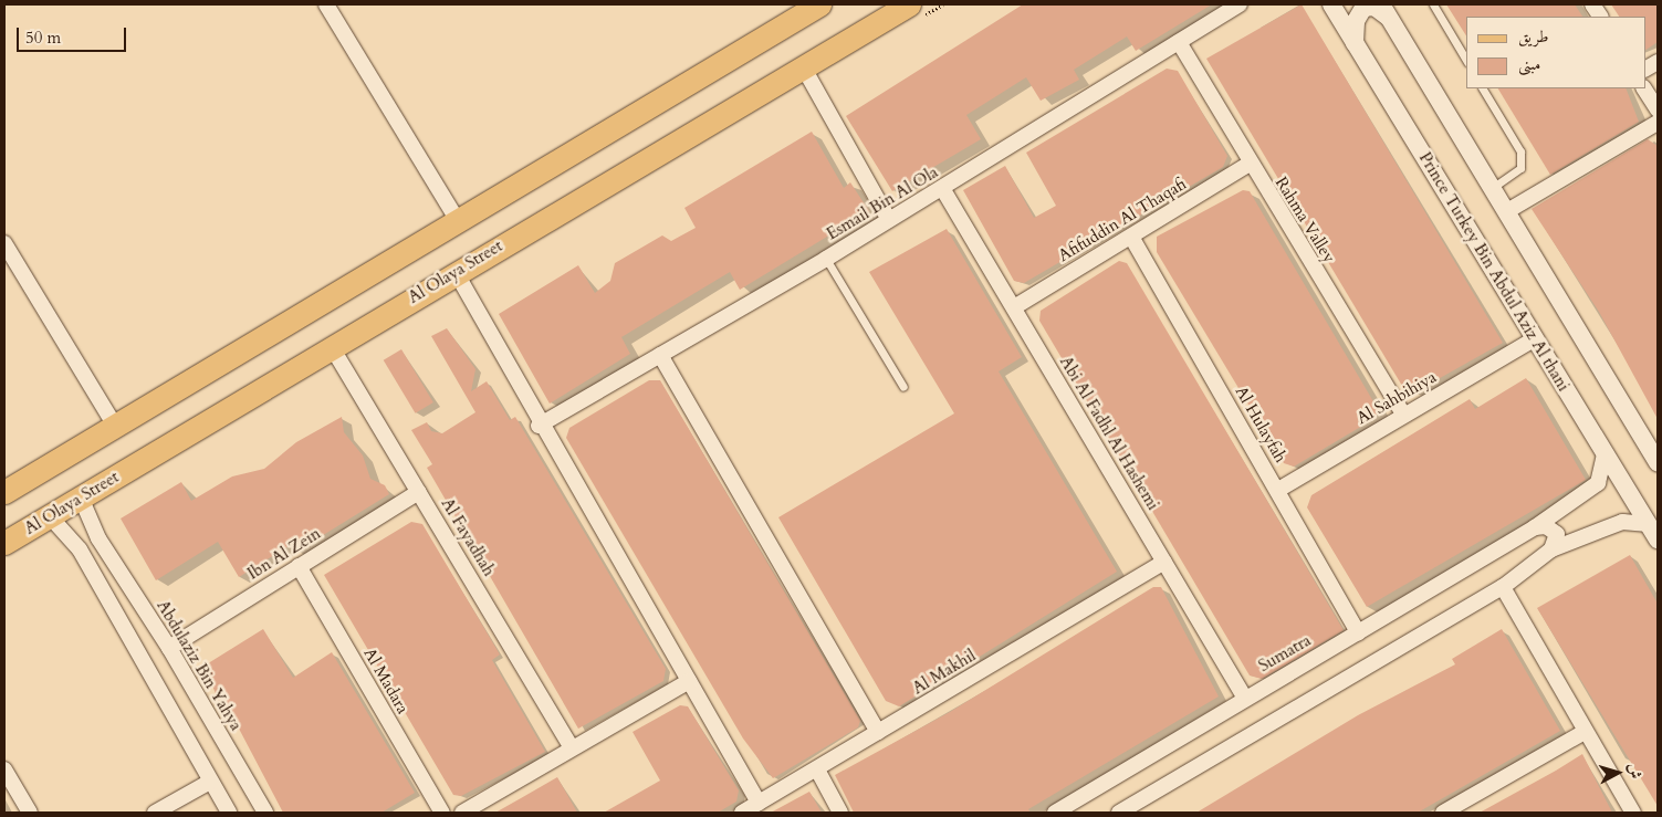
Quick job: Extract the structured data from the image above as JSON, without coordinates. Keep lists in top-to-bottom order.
{
  "streets": {
    "main road": ["Al Olaya Street"],
    "street": [
      "Esmail Bin Al Ola",
      "Afifuddin Al Thaqafi",
      "Rahma Valley",
      "Prince Turkey Bin Abdul Aziz Al thani",
      "Al Sahbihiya",
      "Al Hulayfah",
      "Abi Al Fadhl Al Hashemi",
      "Al Fayadhah",
      "Ibn Al Zein",
      "Sumatra",
      "Abdulaziz Bin Yahya",
      "Al Makhil",
      "Al Madara"
    ]
  },
  "crossings": [
    ["Esmail Bin Al Ola", "Rahma Valley"],
    ["Esmail Bin Al Ola", "Abi Al Fadhl Al Hashemi"],
    ["Afifuddin Al Thaqafi", "Rahma Valley"],
    ["Afifuddin Al Thaqafi", "Al Hulayfah"],
    ["Afifuddin Al Thaqafi", "Abi Al Fadhl Al Hashemi"],
    ["Rahma Valley", "Al Sahbihiya"],
    ["Al Olaya Street", "Al Fayadhah"],
    ["Al Olaya Street", "Abdulaziz Bin Yahya"],
    ["Prince Turkey Bin Abdul Aziz Al thani", "Al Sahbihiya"],
    ["Prince Turkey Bin Abdul Aziz Al thani", "Sumatra"],
    ["Al Sahbihiya", "Al Hulayfah"],
    ["Al Hulayfah", "Sumatra"],
    ["Abi Al Fadhl Al Hashemi", "Sumatra"],
    ["Abi Al Fadhl Al Hashemi", "Al Makhil"],
    ["Al Fayadhah", "Ibn Al Zein"],
    ["Ibn Al Zein", "Abdulaziz Bin Yahya"],
    ["Ibn Al Zein", "Al Madara"]
  ],
  "legend": ["طريق", "مبنى"],
  "scale_bar": "50 m",
  "north": "right"
}
